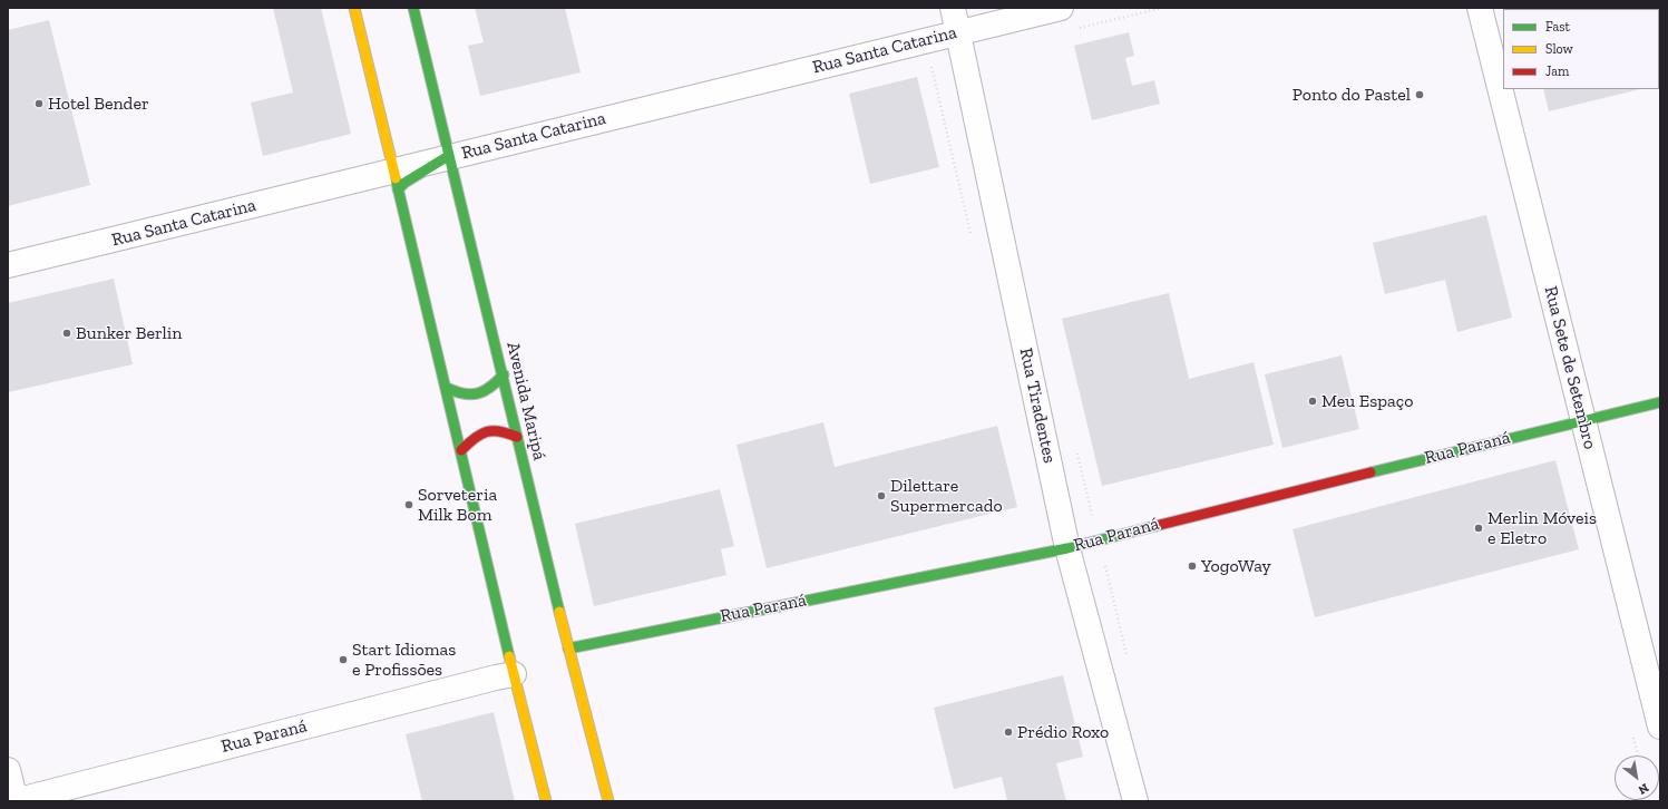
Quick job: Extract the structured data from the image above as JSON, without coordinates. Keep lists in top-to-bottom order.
{
  "streets": {
    "main road": ["Avenida Maripá", "Rua Paraná"],
    "street": ["Rua Santa Catarina", "Rua Sete de Setembro", "Rua Tiradentes"]
  },
  "crossings": [
    ["Rua Santa Catarina", "Avenida Maripá"],
    ["Rua Santa Catarina", "Rua Tiradentes"],
    ["Rua Sete de Setembro", "Rua Paraná"],
    ["Avenida Maripá", "Rua Paraná"],
    ["Rua Tiradentes", "Rua Paraná"]
  ],
  "places": [
    "Ponto do Pastel",
    "Hotel Bender",
    "Bunker Berlin",
    "Meu Espaço",
    "Dilettare Supermercado",
    "Sorveteria Milk Bom",
    "Merlin Móveis e Eletro",
    "YogoWay",
    "Start Idiomas e Profissões",
    "Prédio Roxo"
  ],
  "legend": ["Fast", "Slow", "Jam"],
  "north": "bottom right"
}
